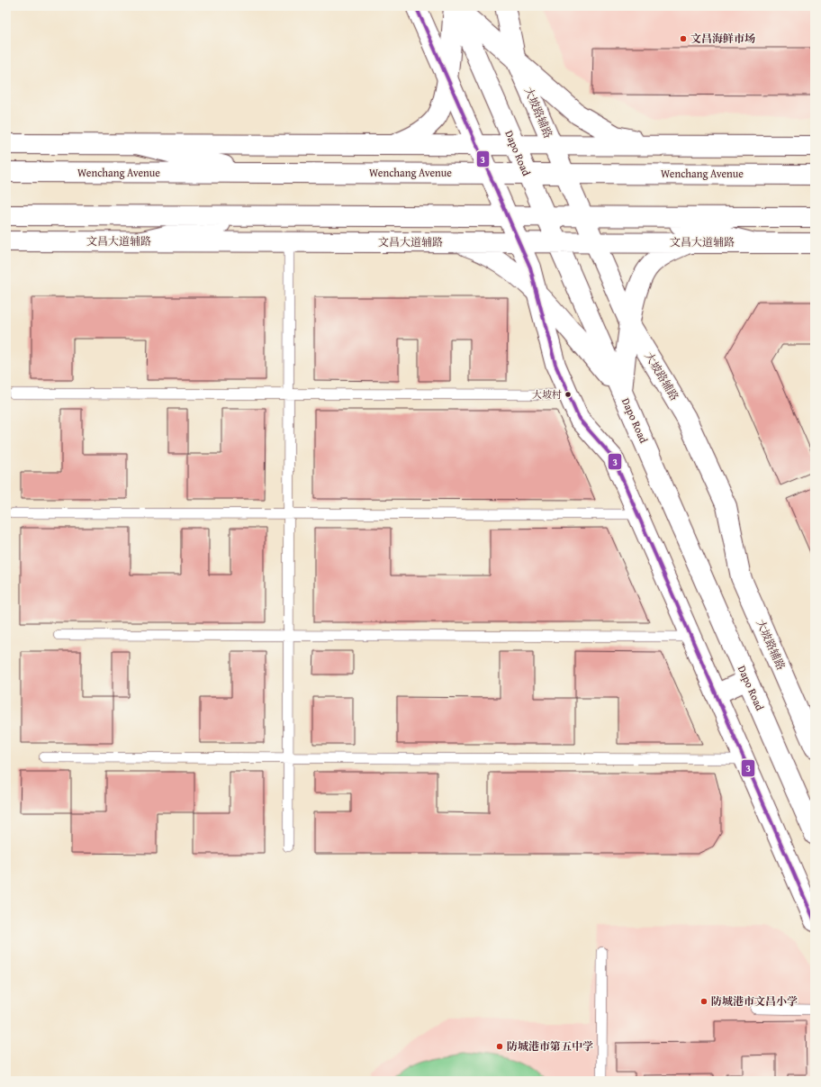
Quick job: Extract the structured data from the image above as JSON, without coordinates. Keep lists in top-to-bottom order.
{
  "streets": {
    "main road": [
      "大坡路辅路",
      "Dapo Road",
      "Wenchang Avenue",
      "文昌大道辅路"
    ]
  },
  "crossings": [
    ["大坡路辅路", "Wenchang Avenue"],
    ["大坡路辅路", "文昌大道辅路"],
    ["Dapo Road", "Wenchang Avenue"],
    ["Dapo Road", "文昌大道辅路"]
  ],
  "places": [
    "文昌海鲜市场",
    "大坡村",
    "防城港市文昌小学",
    "防城港市第五中学"
  ],
  "lines": ["transit line 3"]
}
